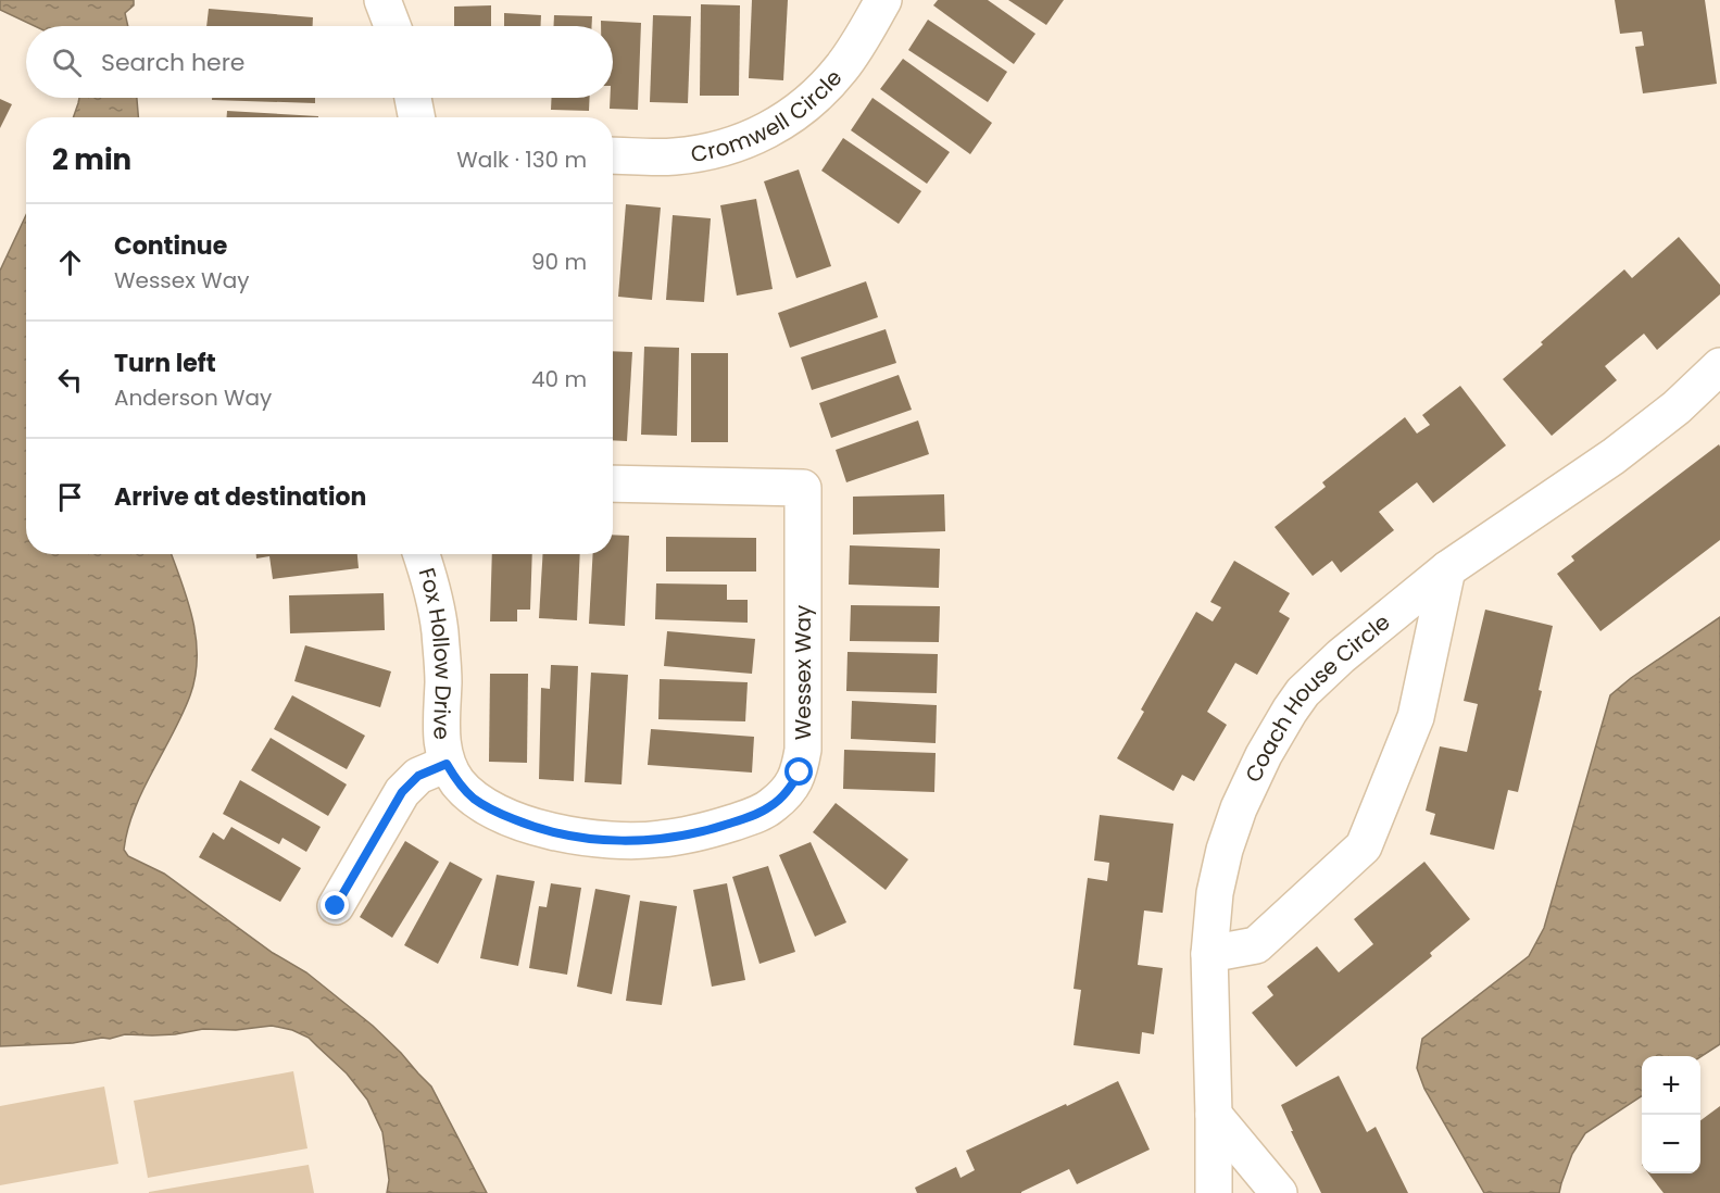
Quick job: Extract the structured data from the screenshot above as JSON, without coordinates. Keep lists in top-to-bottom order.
{
  "streets": {
    "street": [
      "Cromwell Circle",
      "Fox Hollow Drive",
      "Wessex Way",
      "Coach House Circle"
    ]
  },
  "crossings": [
    ["Fox Hollow Drive", "Wessex Way"]
  ],
  "page": {
    "search": "Search here",
    "heading": ["2 min", "Walk · 130 m"],
    "list": [
      ["Continue", "Wessex Way", "90 m"],
      ["Turn left", "Anderson Way", "40 m"],
      "Arrive at destination"
    ],
    "map_buttons": ["+", "−"]
  }
}
